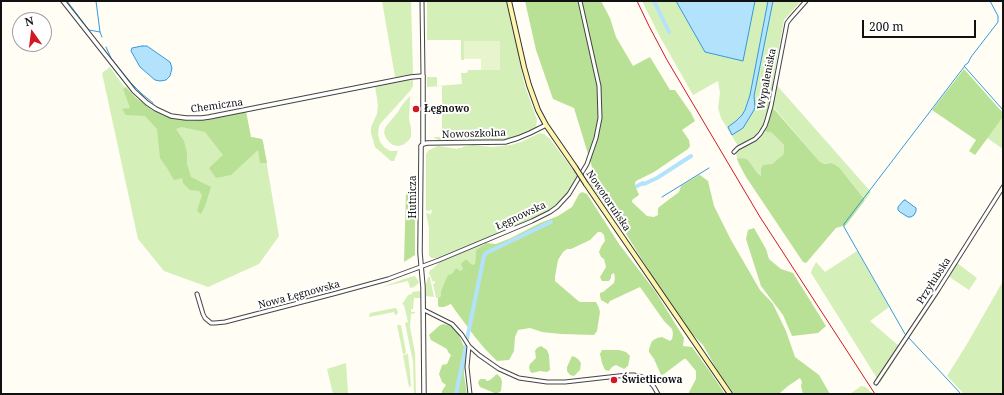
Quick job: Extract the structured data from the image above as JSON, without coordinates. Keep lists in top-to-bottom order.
{
  "streets": {
    "main road": ["Nowotoruńska"],
    "street": [
      "Wypaleniska",
      "Chemiczna",
      "Nowoszkolna",
      "Hutnicza",
      "Łęgnowska",
      "Przyłubska",
      "Nowa Łęgnowska"
    ]
  },
  "crossings": [
    ["Chemiczna", "Hutnicza"],
    ["Nowoszkolna", "Hutnicza"],
    ["Nowoszkolna", "Nowotoruńska"],
    ["Hutnicza", "Łęgnowska"],
    ["Hutnicza", "Nowa Łęgnowska"],
    ["Łęgnowska", "Nowa Łęgnowska"]
  ],
  "places": ["Łęgnowo", "Świetlicowa"],
  "scale_bar": "200 m",
  "north": "top"
}
